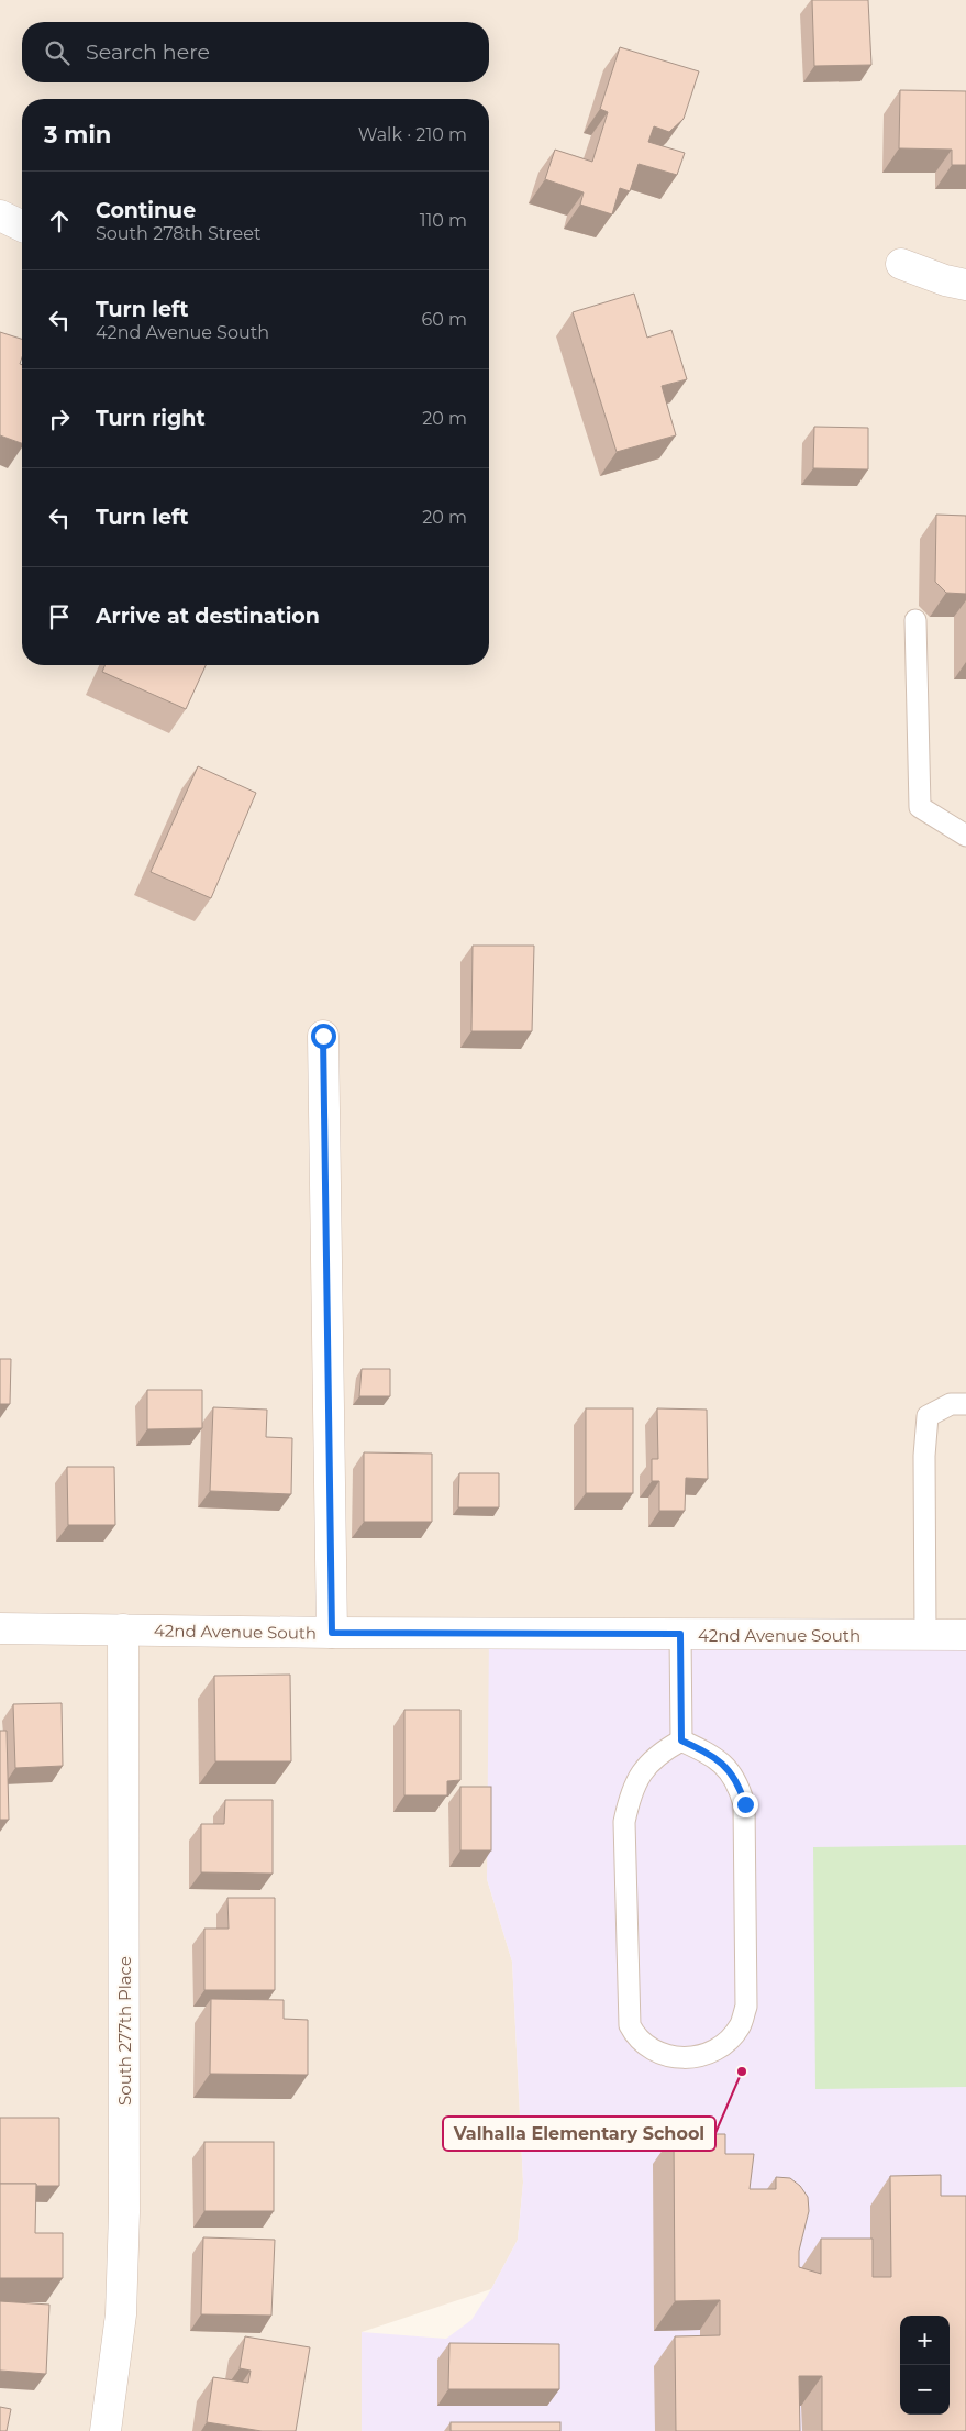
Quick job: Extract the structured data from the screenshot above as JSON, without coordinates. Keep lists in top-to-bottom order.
{
  "streets": {
    "street": ["42nd Avenue South", "South 277th Place"]
  },
  "crossings": [
    ["42nd Avenue South", "South 277th Place"]
  ],
  "places": ["Valhalla Elementary School"],
  "page": {
    "search": "Search here",
    "heading": ["3 min", "Walk · 210 m"],
    "list": [
      ["Continue", "South 278th Street", "110 m"],
      ["Turn left", "42nd Avenue South", "60 m"],
      ["Turn right", "20 m"],
      ["Turn left", "20 m"],
      "Arrive at destination"
    ],
    "map_buttons": ["+", "−"]
  }
}
